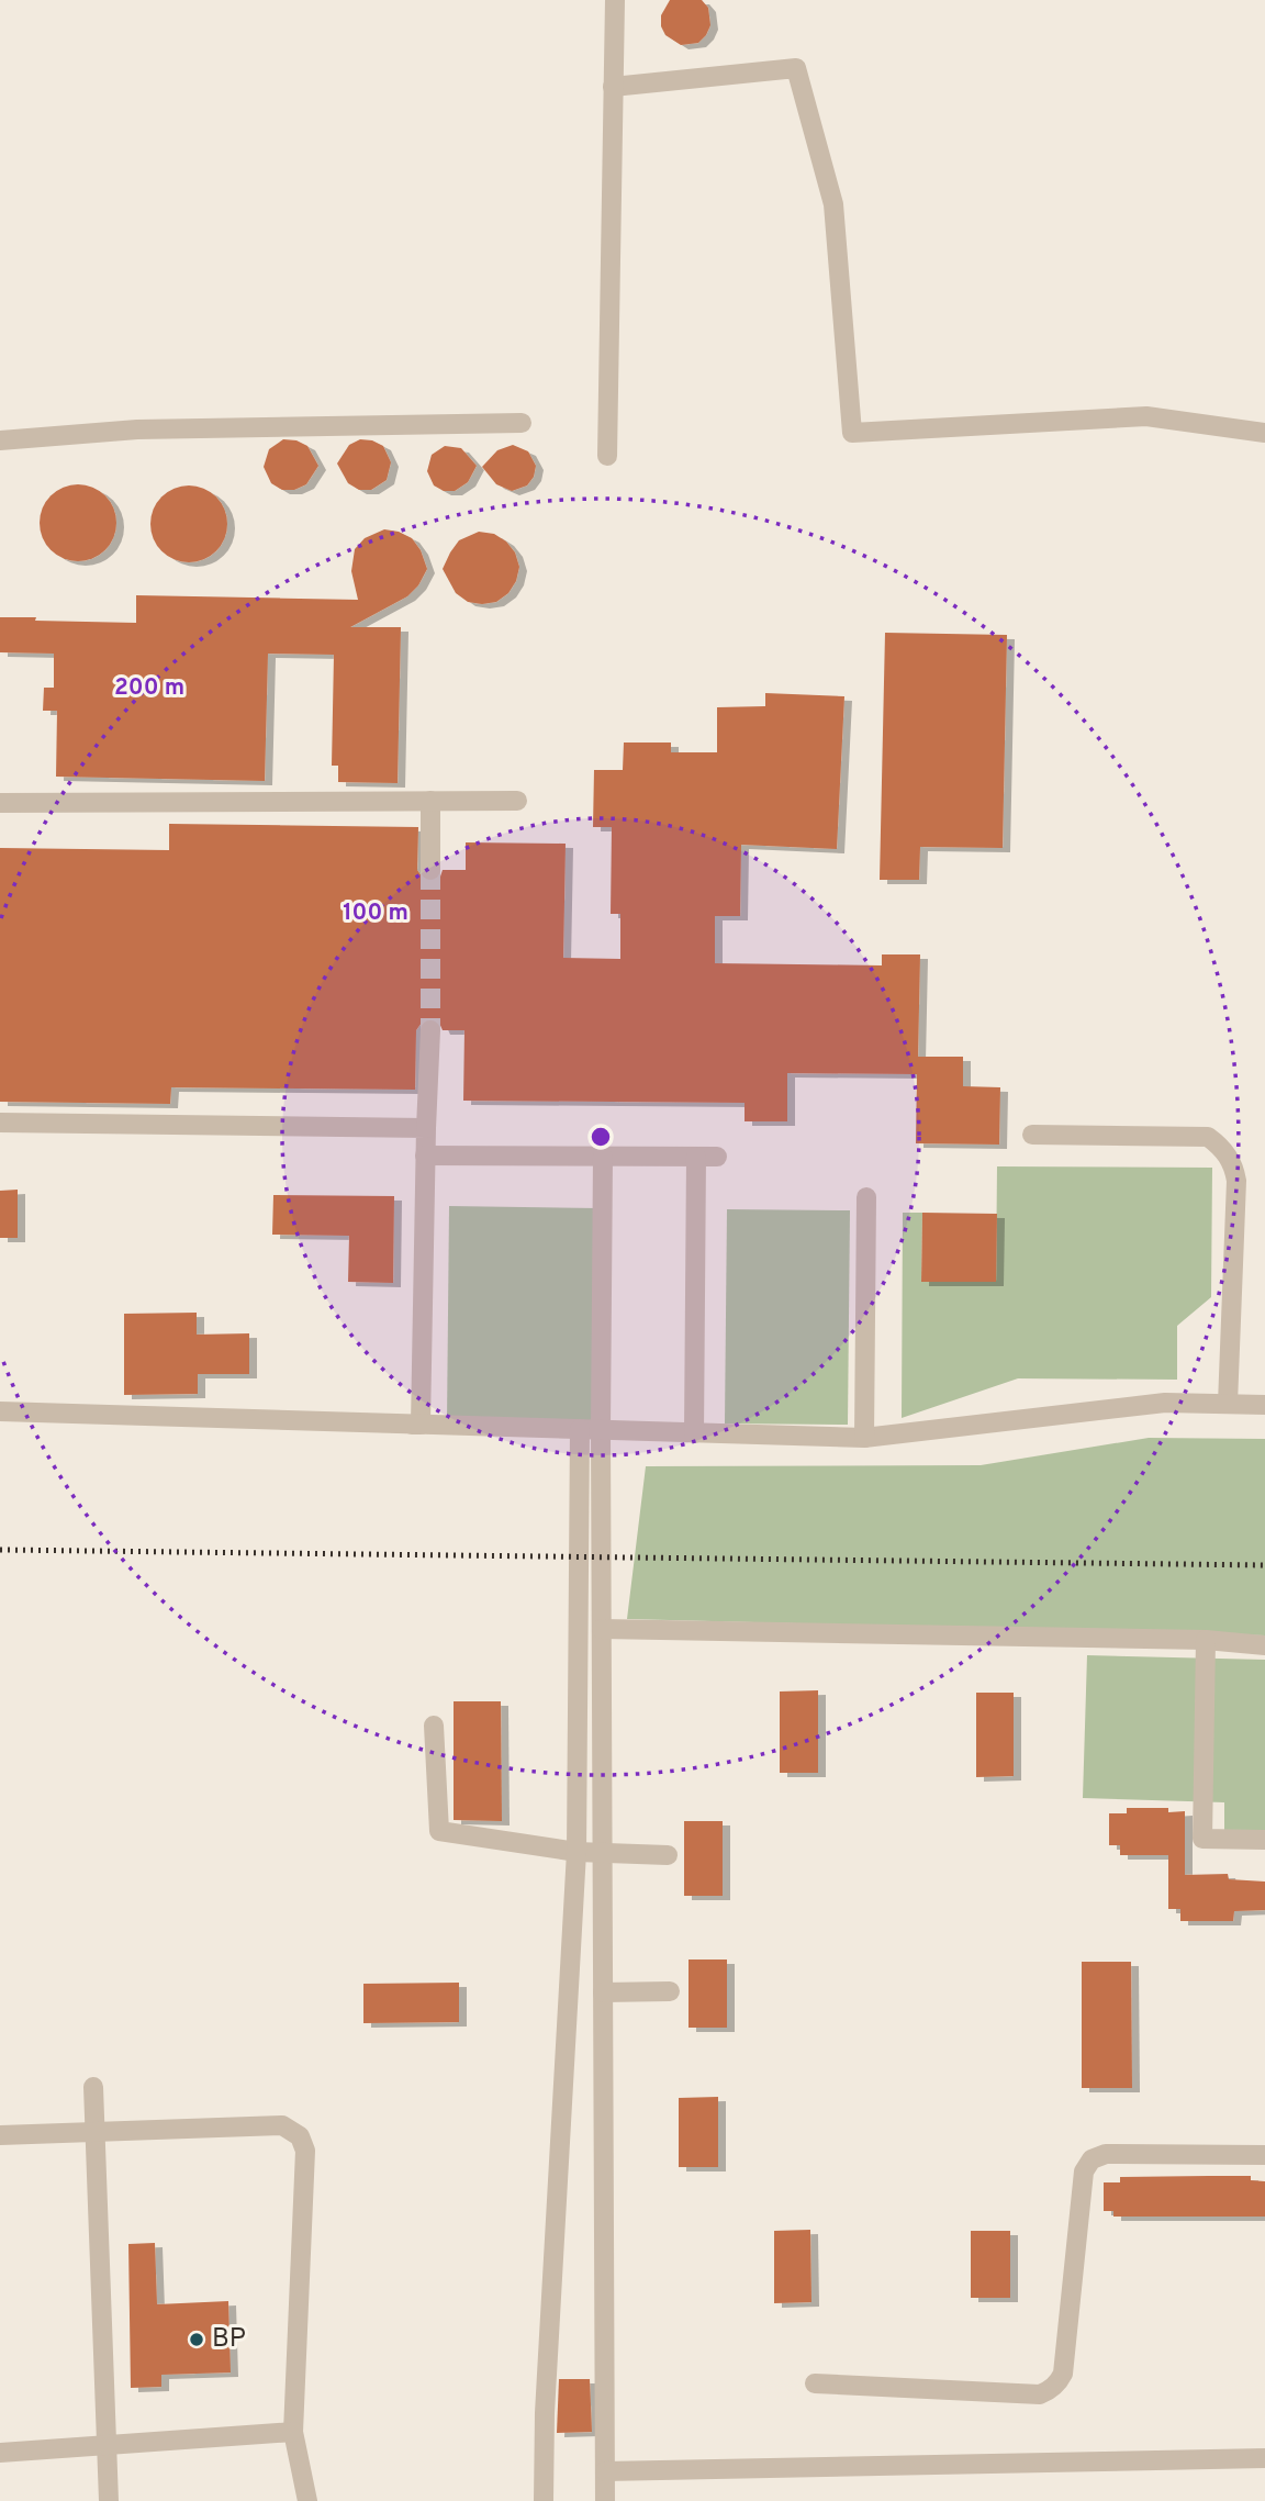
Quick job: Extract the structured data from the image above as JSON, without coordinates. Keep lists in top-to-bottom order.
{
  "places": ["BP"],
  "rings": ["200 m", "100 m"]
}
